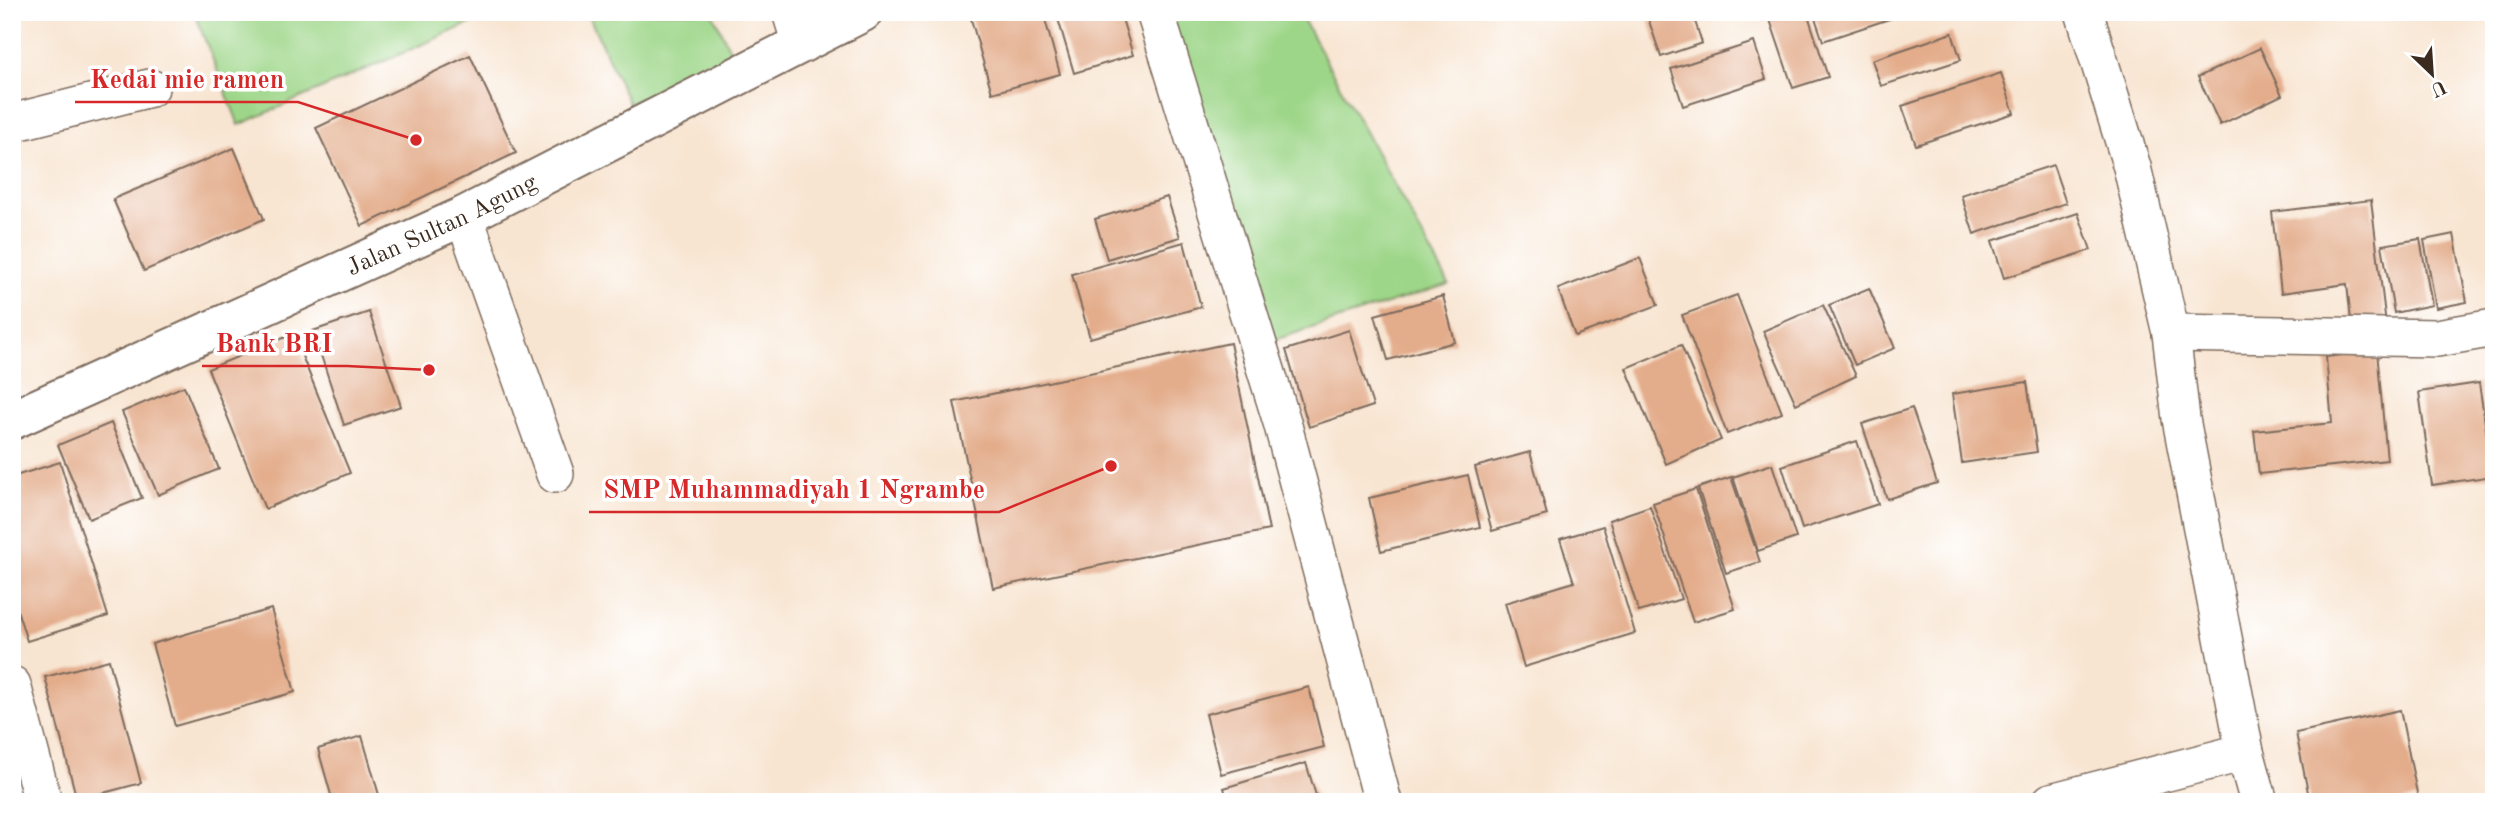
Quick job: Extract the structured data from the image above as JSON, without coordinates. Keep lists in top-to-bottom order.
{
  "streets": {
    "main road": ["Jalan Sultan Agung"]
  },
  "places": ["Kedai mie ramen", "Bank BRI", "SMP Muhammadiyah 1 Ngrambe"],
  "north": "bottom right"
}
